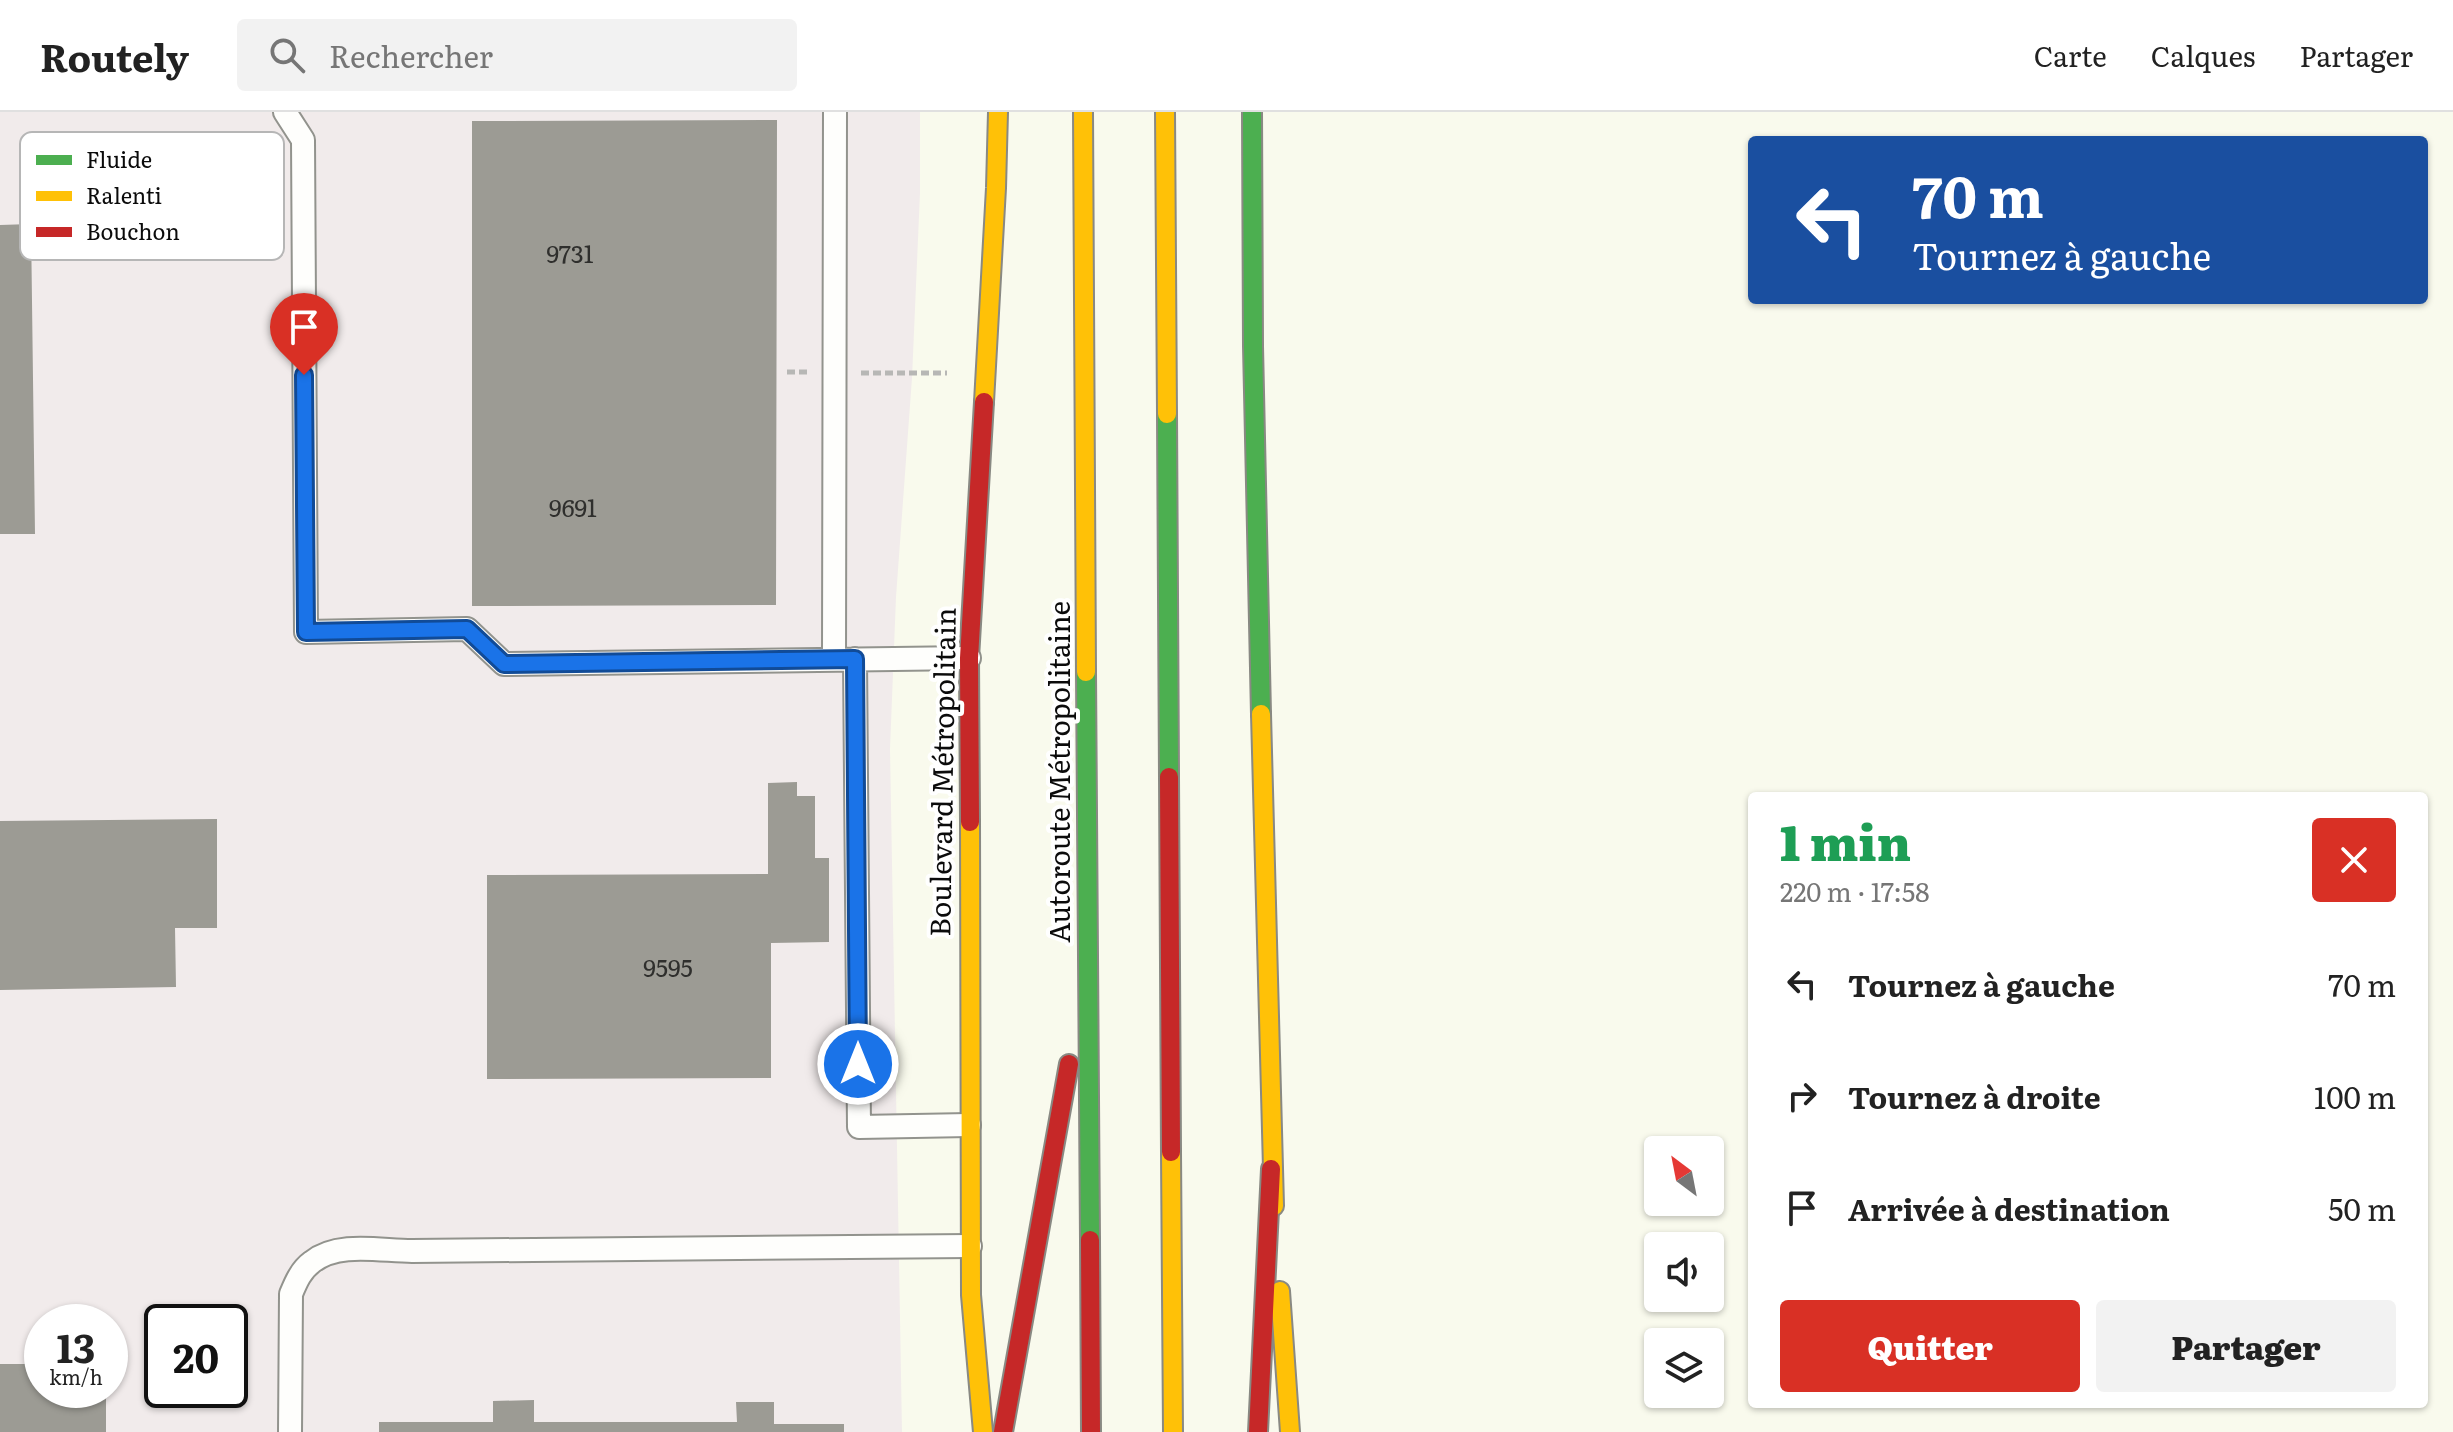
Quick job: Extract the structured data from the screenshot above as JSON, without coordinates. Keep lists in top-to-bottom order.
{
  "streets": {
    "main road": ["Boulevard Métropolitain", "Autoroute Métropolitaine"]
  },
  "house_numbers": ["9731", "9691", "9595"],
  "legend": ["Fluide", "Ralenti", "Bouchon"],
  "north": "top left",
  "page": {
    "header": "Routely",
    "search": "Rechercher",
    "nav": ["Carte", "Calques", "Partager"],
    "turn": ["70 m", "Tournez à gauche"],
    "heading": ["1 min", "220 m · 17:58"],
    "list": [
      {
        "name": "Tournez à gauche",
        "value": "70 m"
      },
      {
        "name": "Tournez à droite",
        "value": "100 m"
      },
      {
        "name": "Arrivée à destination",
        "value": "50 m"
      }
    ],
    "buttons": ["Quitter", "Partager"],
    "speed": "13 km/h",
    "limit": "20"
  }
}
